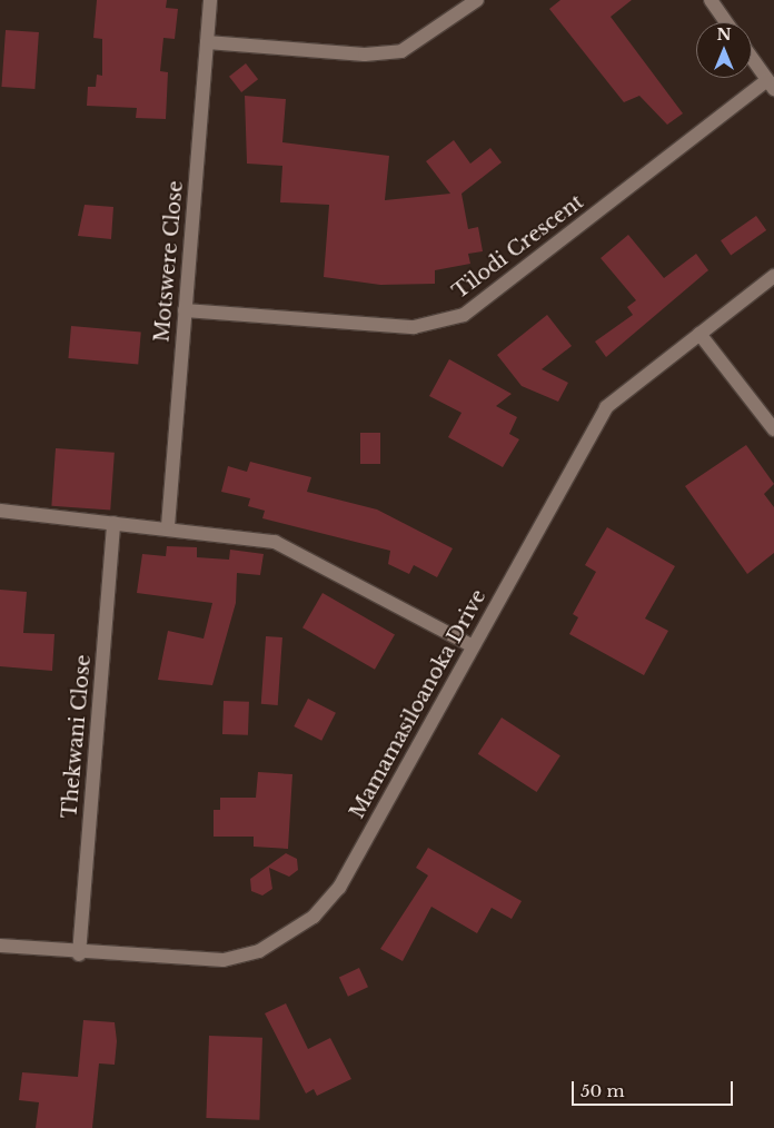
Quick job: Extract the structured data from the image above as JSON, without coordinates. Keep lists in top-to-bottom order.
{
  "streets": {
    "street": [
      "Tilodi Crescent",
      "Motswere Close",
      "Mamamasiloanoka Drive",
      "Thekwani Close"
    ]
  },
  "crossings": [
    ["Tilodi Crescent", "Motswere Close"],
    ["Mamamasiloanoka Drive", "Thekwani Close"]
  ],
  "scale_bar": "50 m",
  "north": "top"
}
